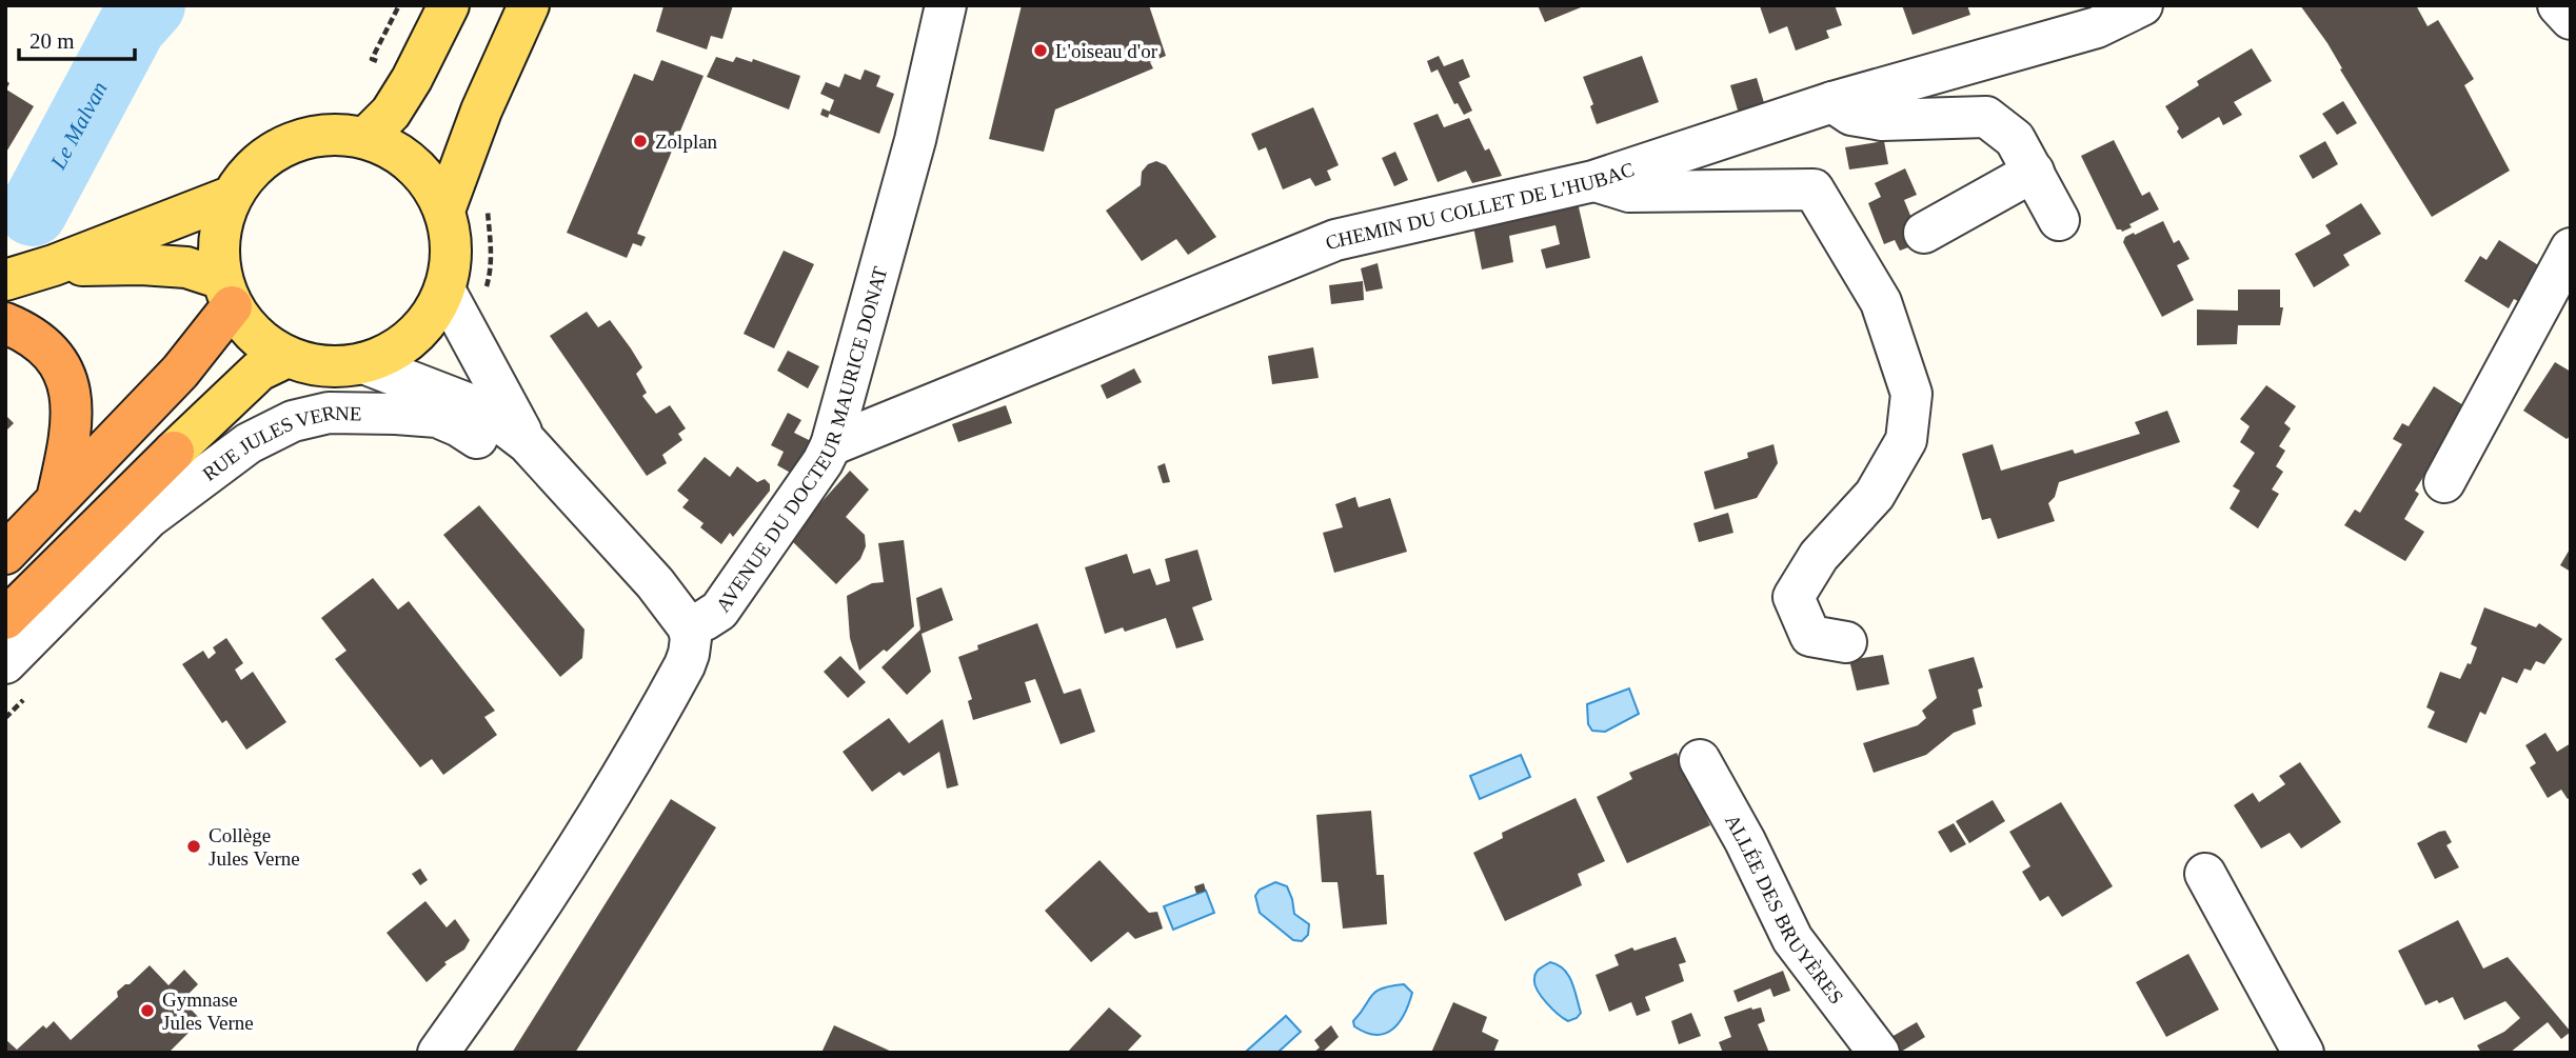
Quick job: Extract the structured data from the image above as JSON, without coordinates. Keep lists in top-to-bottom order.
{
  "streets": {
    "street": [
      "CHEMIN DU COLLET DE L'HUBAC",
      "AVENUE DU DOCTEUR MAURICE DONAT",
      "RUE JULES VERNE",
      "ALLÉE DES BRUYÈRES"
    ]
  },
  "crossings": [
    ["CHEMIN DU COLLET DE L'HUBAC", "AVENUE DU DOCTEUR MAURICE DONAT"],
    ["AVENUE DU DOCTEUR MAURICE DONAT", "RUE JULES VERNE"]
  ],
  "water": ["Le Malvan"],
  "places": [
    "L'oiseau d'or",
    "Zolplan",
    "Collège Jules Verne",
    "Gymnase Jules Verne"
  ],
  "scale_bar": "20 m"
}
